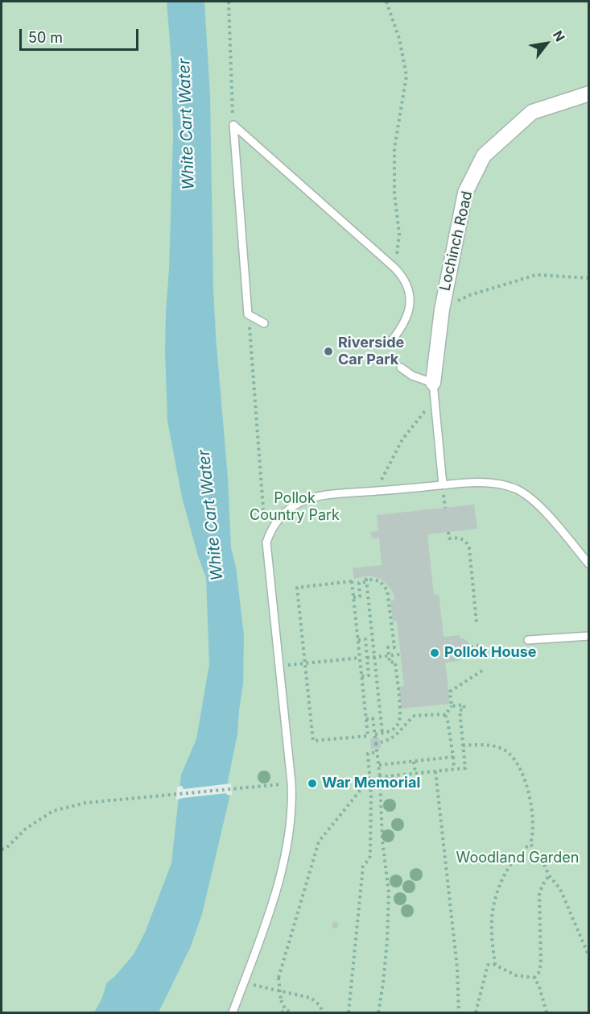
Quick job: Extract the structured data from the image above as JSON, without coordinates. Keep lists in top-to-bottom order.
{
  "streets": {
    "street": ["Lochinch Road"]
  },
  "water": ["White Cart Water"],
  "parks": ["Pollok Country Park", "Woodland Garden"],
  "places": ["Riverside Car Park", "Pollok House", "War Memorial"],
  "scale_bar": "50 m",
  "north": "top right"
}
